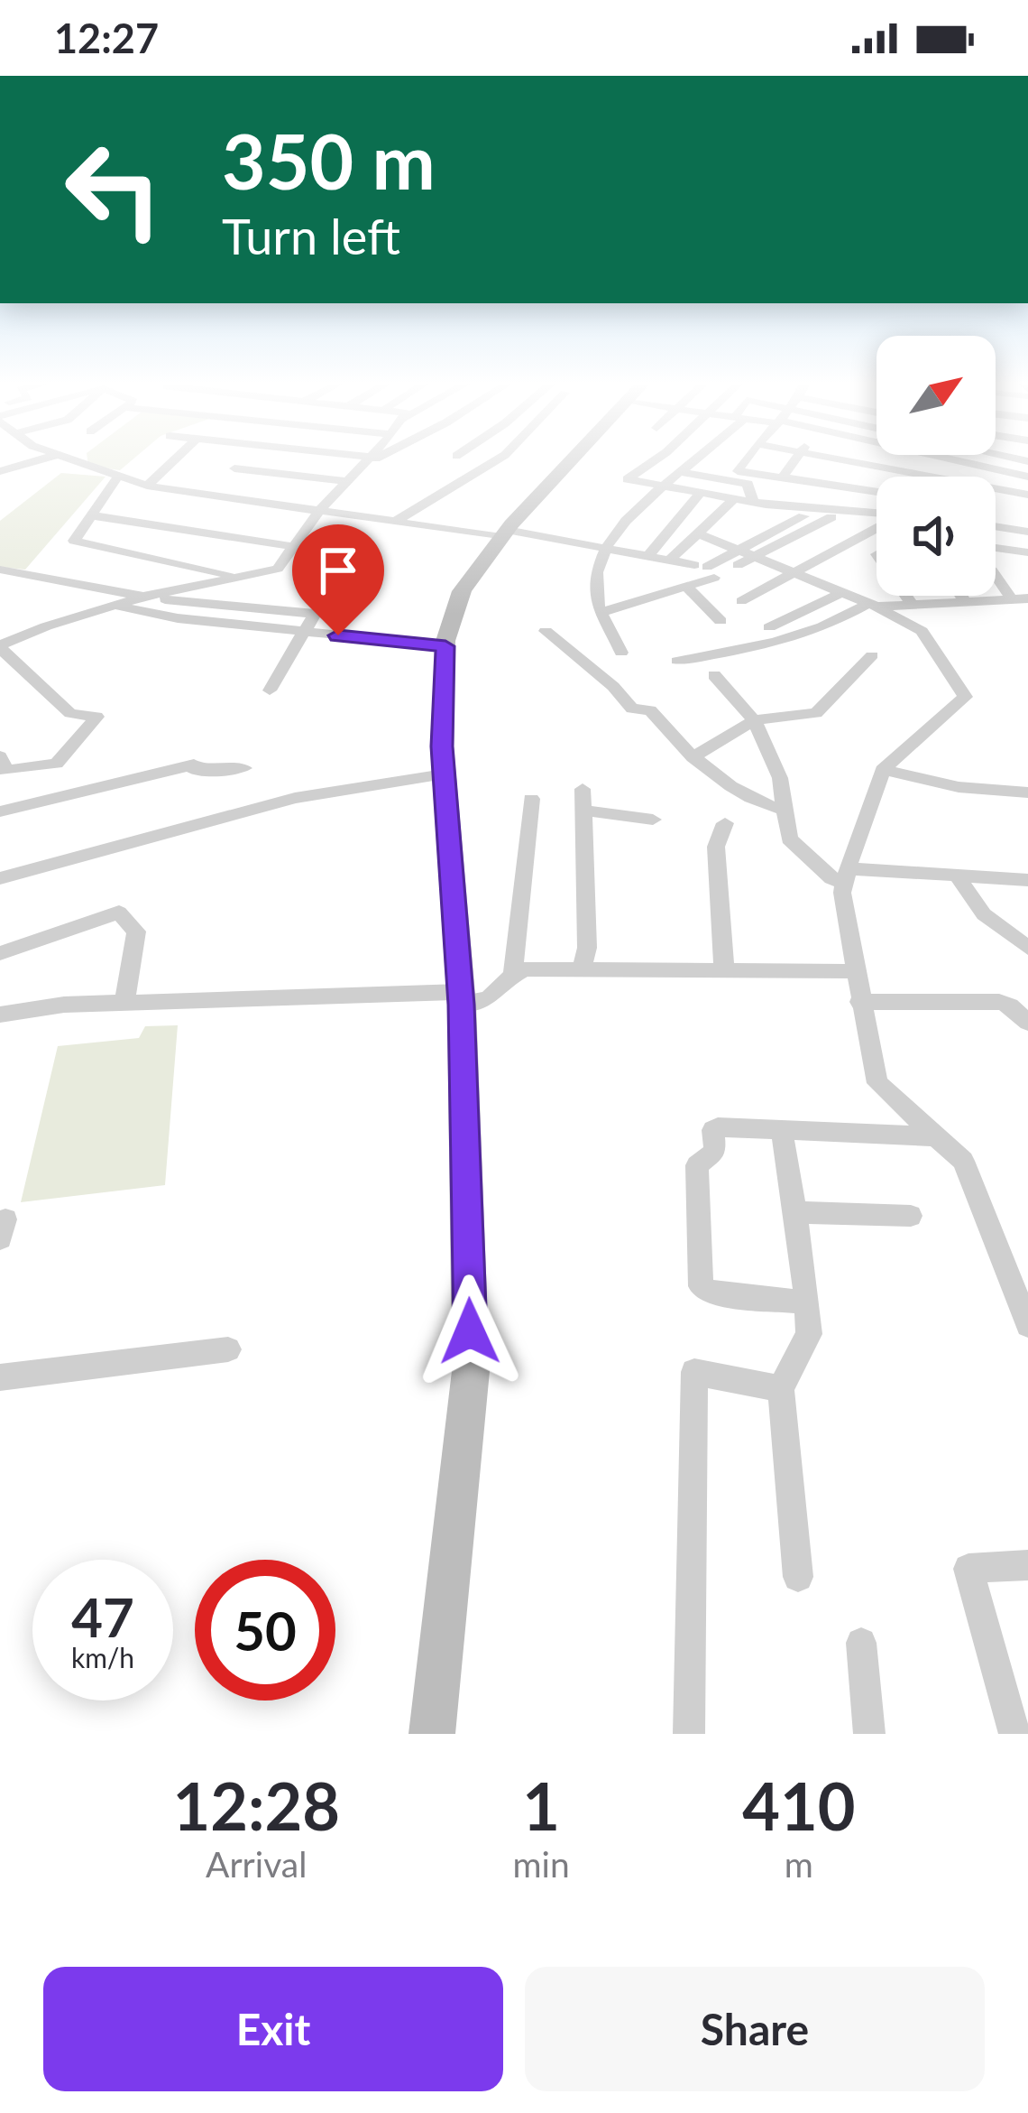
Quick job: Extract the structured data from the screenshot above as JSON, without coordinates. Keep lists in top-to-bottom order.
{
  "north": "top right",
  "page": {
    "status": "12:27",
    "turn": ["350 m", "Turn left"],
    "speed": "47 km/h",
    "limit": "50",
    "eta": [
      "12:28",
      "Arrival",
      "1",
      "min",
      "410",
      "m"
    ],
    "buttons": ["Exit", "Share"]
  }
}
